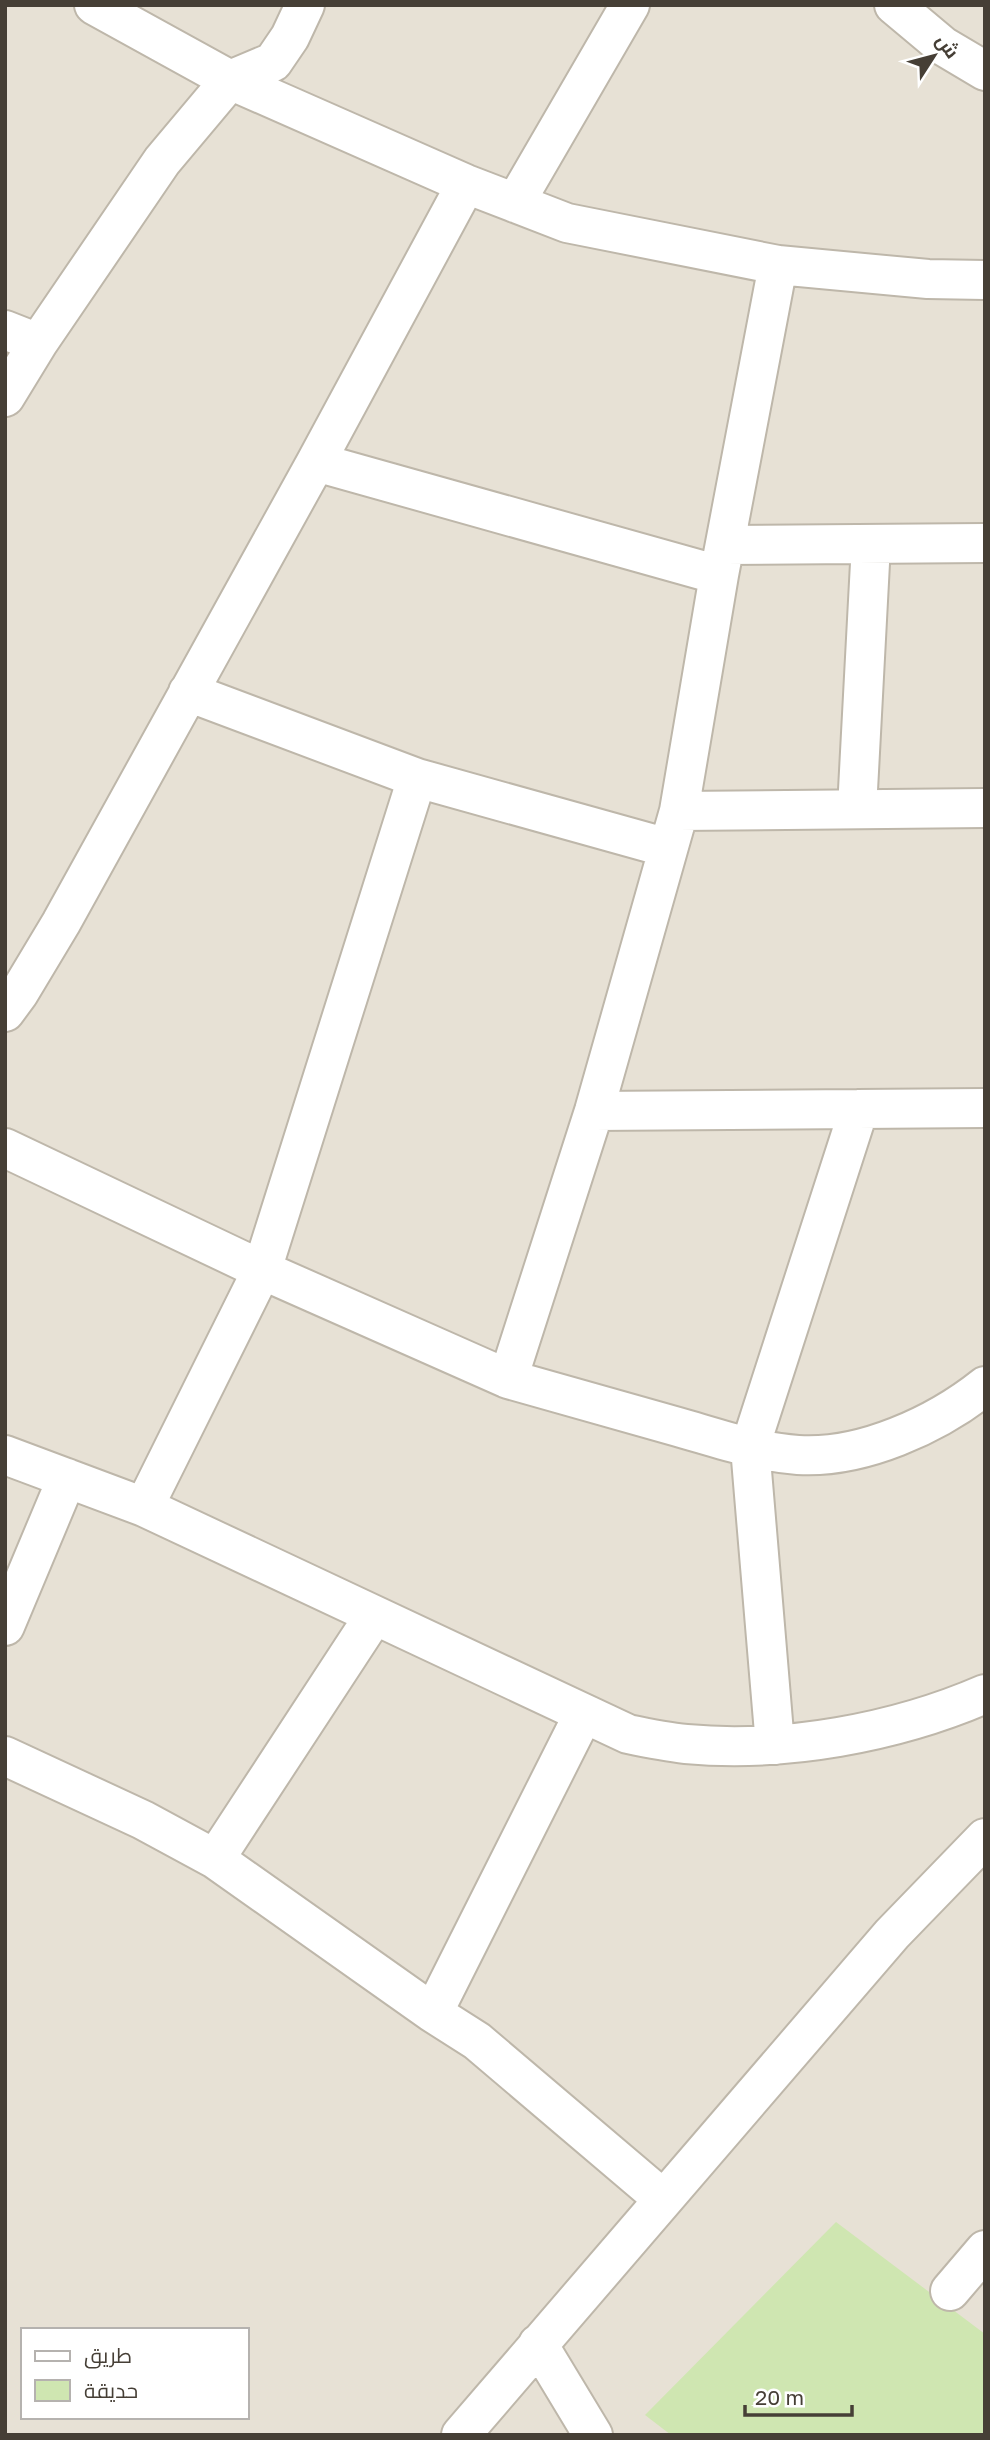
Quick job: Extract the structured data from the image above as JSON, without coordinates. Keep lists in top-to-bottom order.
{
  "legend": ["طريق", "حديقة"],
  "scale_bar": "20 m",
  "north": "top right"
}
